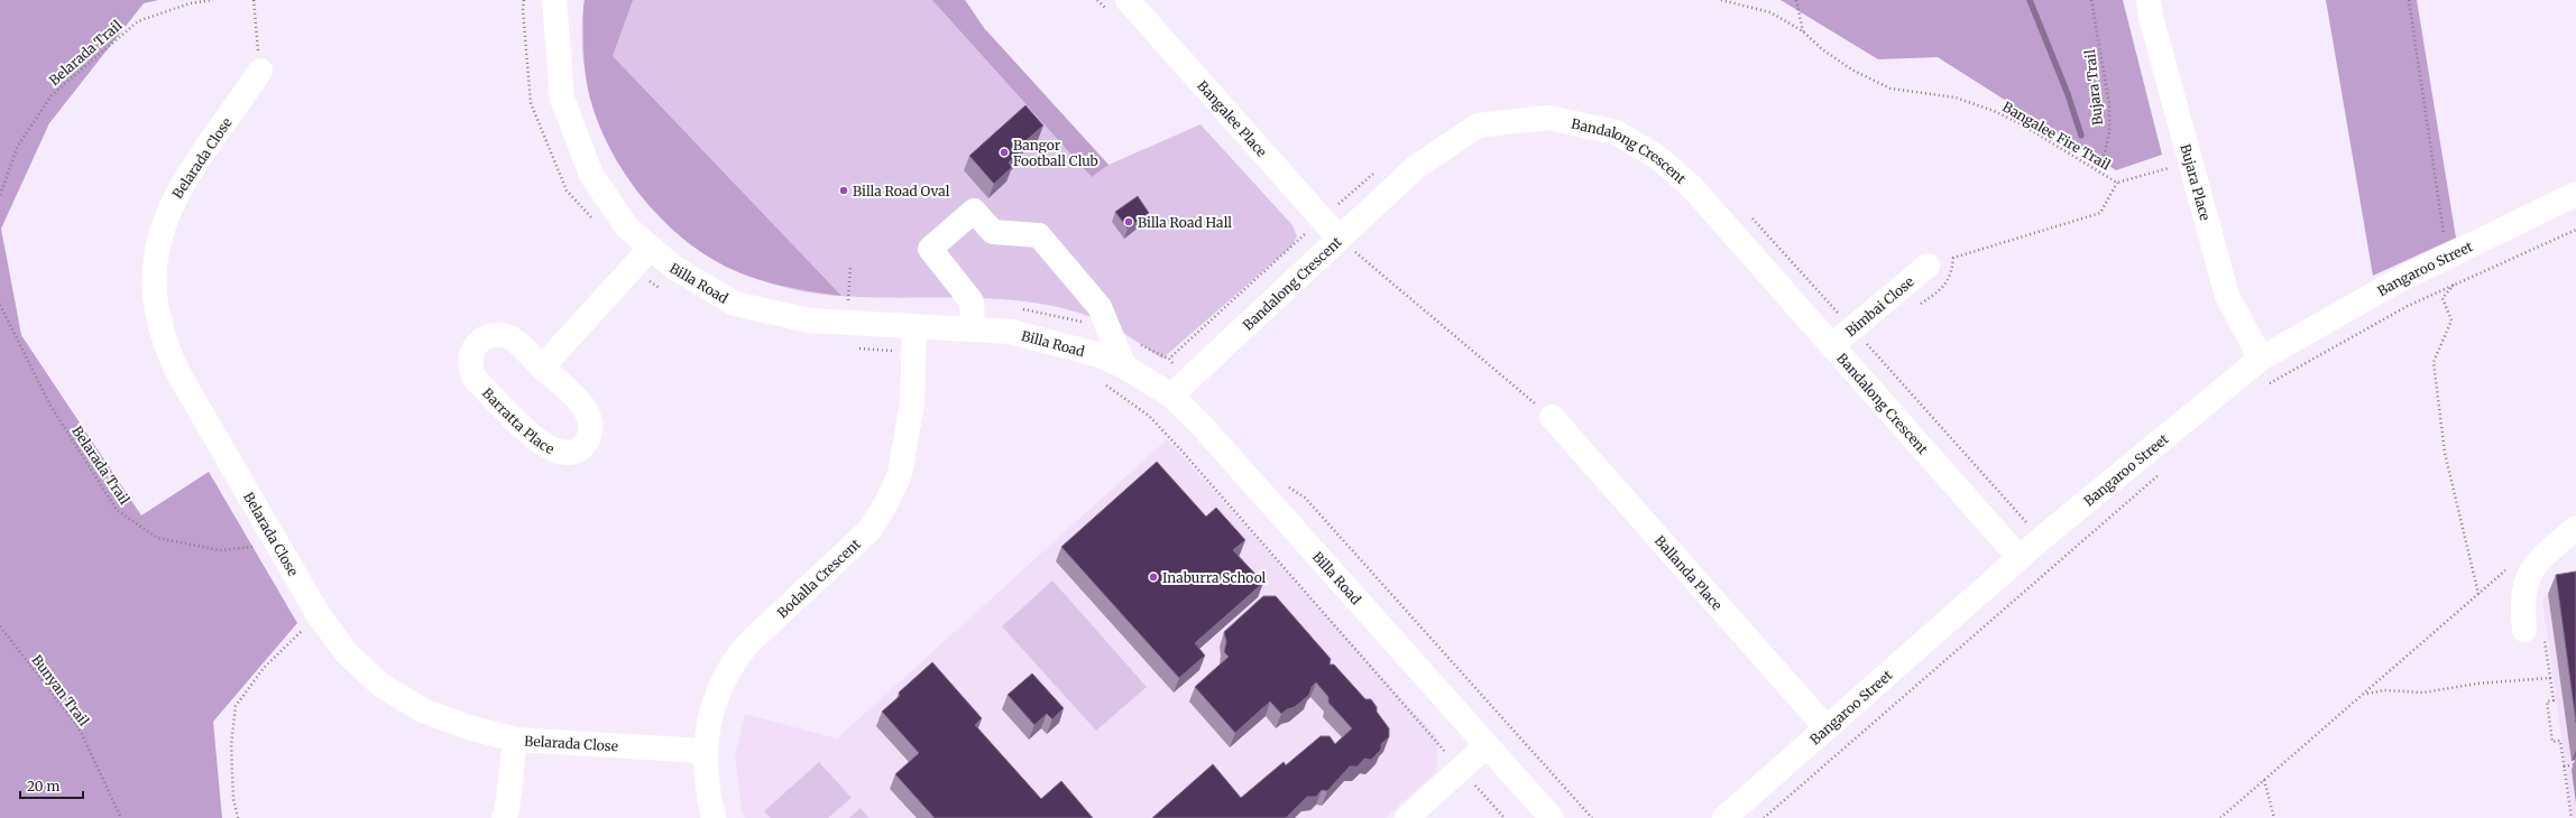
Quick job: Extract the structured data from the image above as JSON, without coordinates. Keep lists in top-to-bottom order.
{
  "streets": {
    "street": [
      "Bangalee Place",
      "Bandalong Crescent",
      "Belarada Close",
      "Bujara Place",
      "Bangaroo Street",
      "Billa Road",
      "Bimbai Close",
      "Barratta Place",
      "Ballanda Place",
      "Bodalla Crescent"
    ],
    "path": [
      "Belarada Trail",
      "Bujara Trail",
      "Bangalee Fire Trail",
      "Bunyan Trail"
    ]
  },
  "crossings": [
    ["Belarada Trail", "Belarada Close"],
    ["Bujara Trail", "Bangalee Fire Trail"],
    ["Bangalee Place", "Bandalong Crescent"],
    ["Bangalee Fire Trail", "Bujara Place"],
    ["Bandalong Crescent", "Bangaroo Street"],
    ["Bandalong Crescent", "Billa Road"],
    ["Bandalong Crescent", "Bimbai Close"],
    ["Belarada Close", "Bodalla Crescent"],
    ["Bujara Place", "Bangaroo Street"],
    ["Bangaroo Street", "Ballanda Place"],
    ["Billa Road", "Bodalla Crescent"]
  ],
  "places": [
    "Bangor Football Club",
    "Billa Road Oval",
    "Billa Road Hall",
    "Inaburra School"
  ],
  "scale_bar": "20 m"
}
